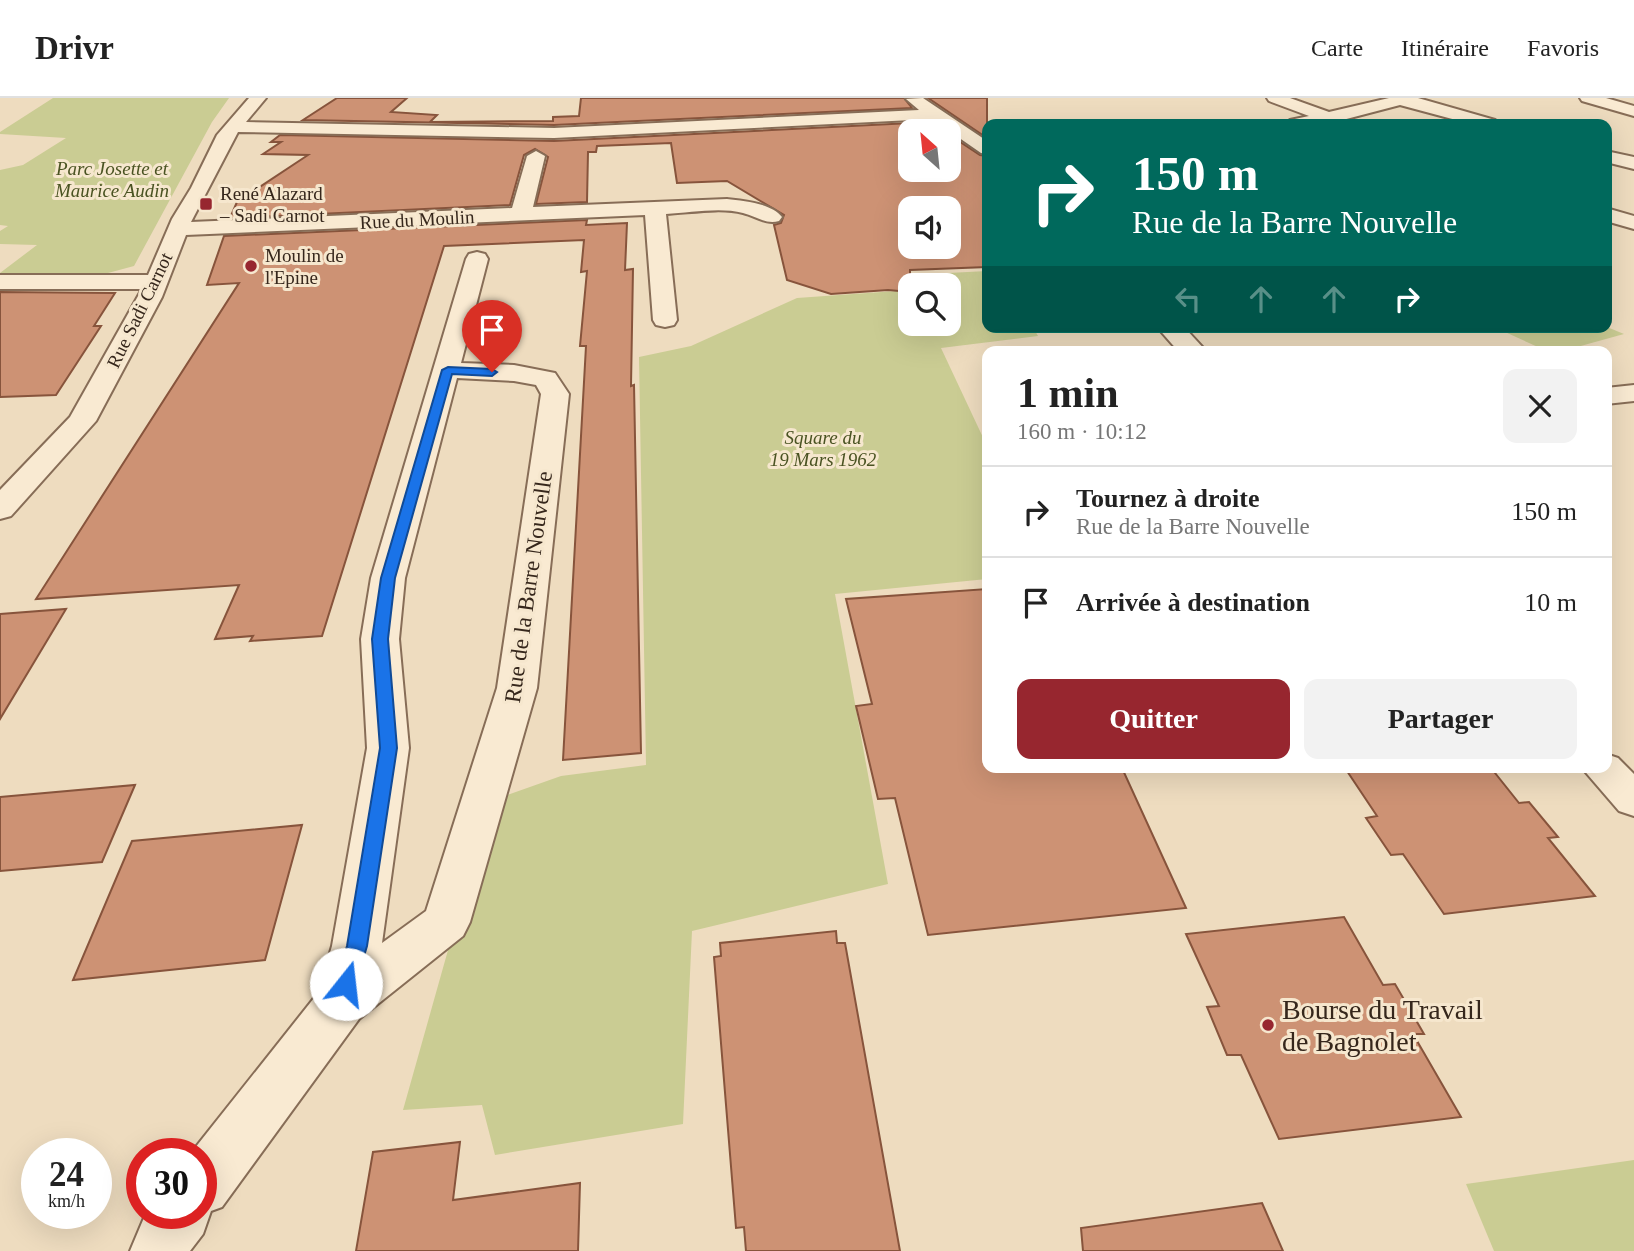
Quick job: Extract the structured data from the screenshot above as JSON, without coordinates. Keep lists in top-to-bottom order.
{
  "streets": {
    "street": ["Rue du Moulin", "Rue Sadi Carnot", "Rue de la Barre Nouvelle"]
  },
  "crossings": [
    ["Rue du Moulin", "Rue Sadi Carnot"]
  ],
  "parks": ["Parc Josette et Maurice Audin", "Square du 19 Mars 1962"],
  "places": {
    "transit": ["René Alazard – Sadi Carnot"],
    "other": ["Moulin de l'Epine", "Bourse du Travail de Bagnolet"]
  },
  "north": "top left",
  "page": {
    "header": "Drivr",
    "nav": ["Carte", "Itinéraire", "Favoris"],
    "turn": ["150 m", "Rue de la Barre Nouvelle"],
    "heading": ["1 min", "160 m · 10:12"],
    "list": [
      {
        "name": "Tournez à droite",
        "note": "Rue de la Barre Nouvelle",
        "value": "150 m"
      },
      {
        "name": "Arrivée à destination",
        "value": "10 m"
      }
    ],
    "buttons": ["Quitter", "Partager"],
    "speed": "24 km/h",
    "limit": "30"
  }
}
